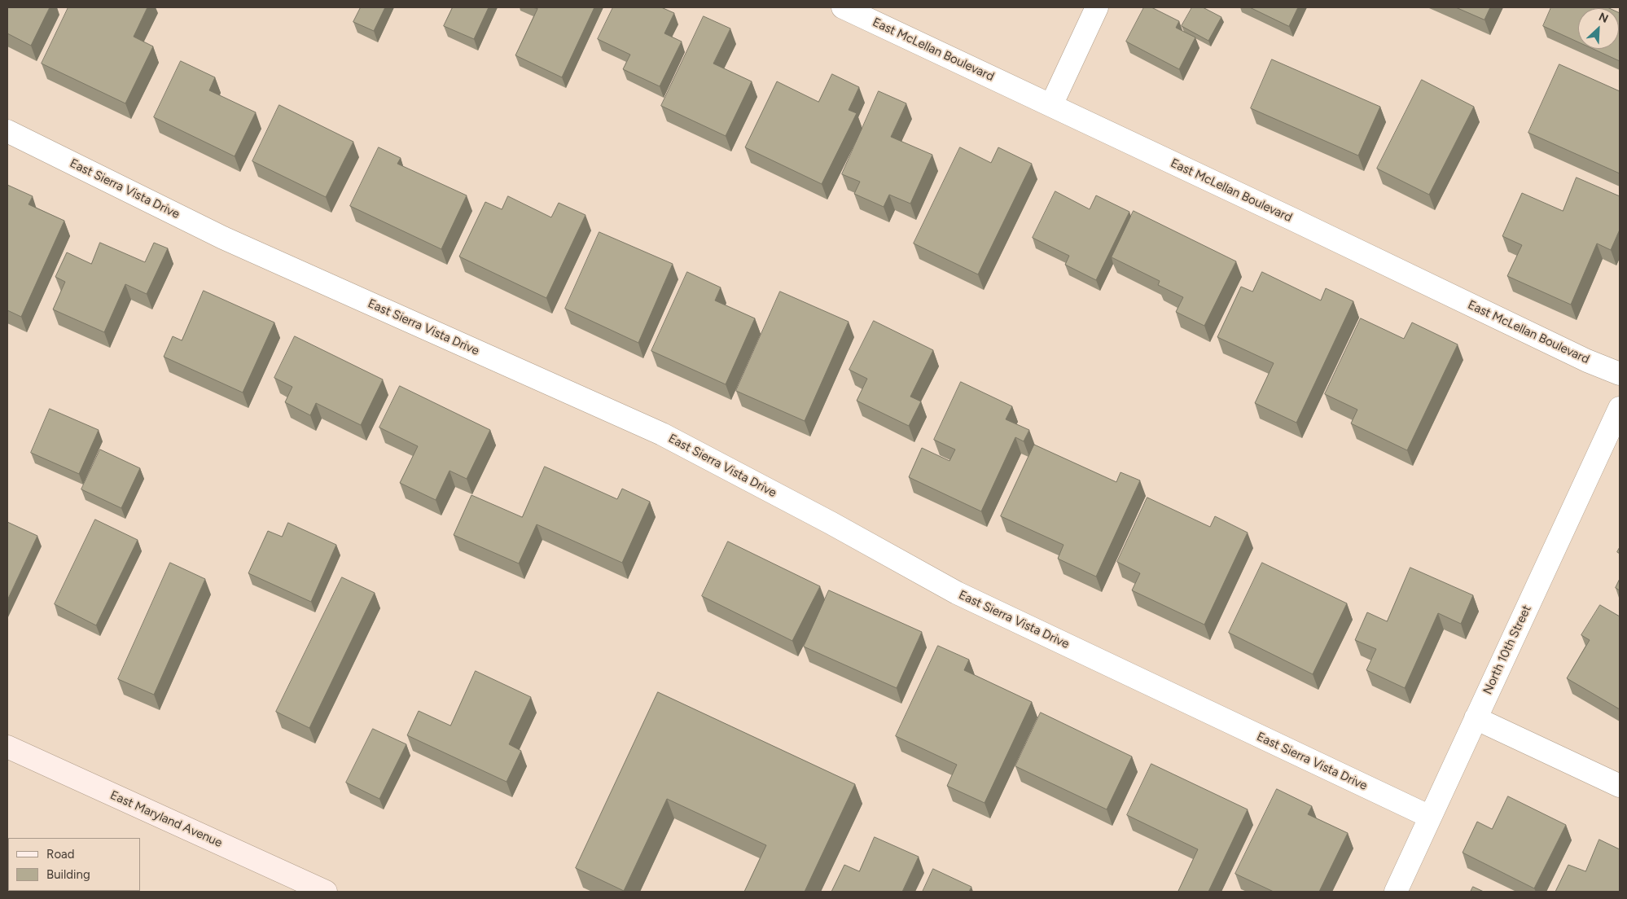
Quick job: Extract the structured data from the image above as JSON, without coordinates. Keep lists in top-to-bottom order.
{
  "streets": {
    "street": [
      "East McLellan Boulevard",
      "East Sierra Vista Drive",
      "North 10th Street",
      "East Maryland Avenue"
    ]
  },
  "crossings": [
    ["East Sierra Vista Drive", "North 10th Street"]
  ],
  "legend": ["Road", "Building"],
  "north": "top right"
}
